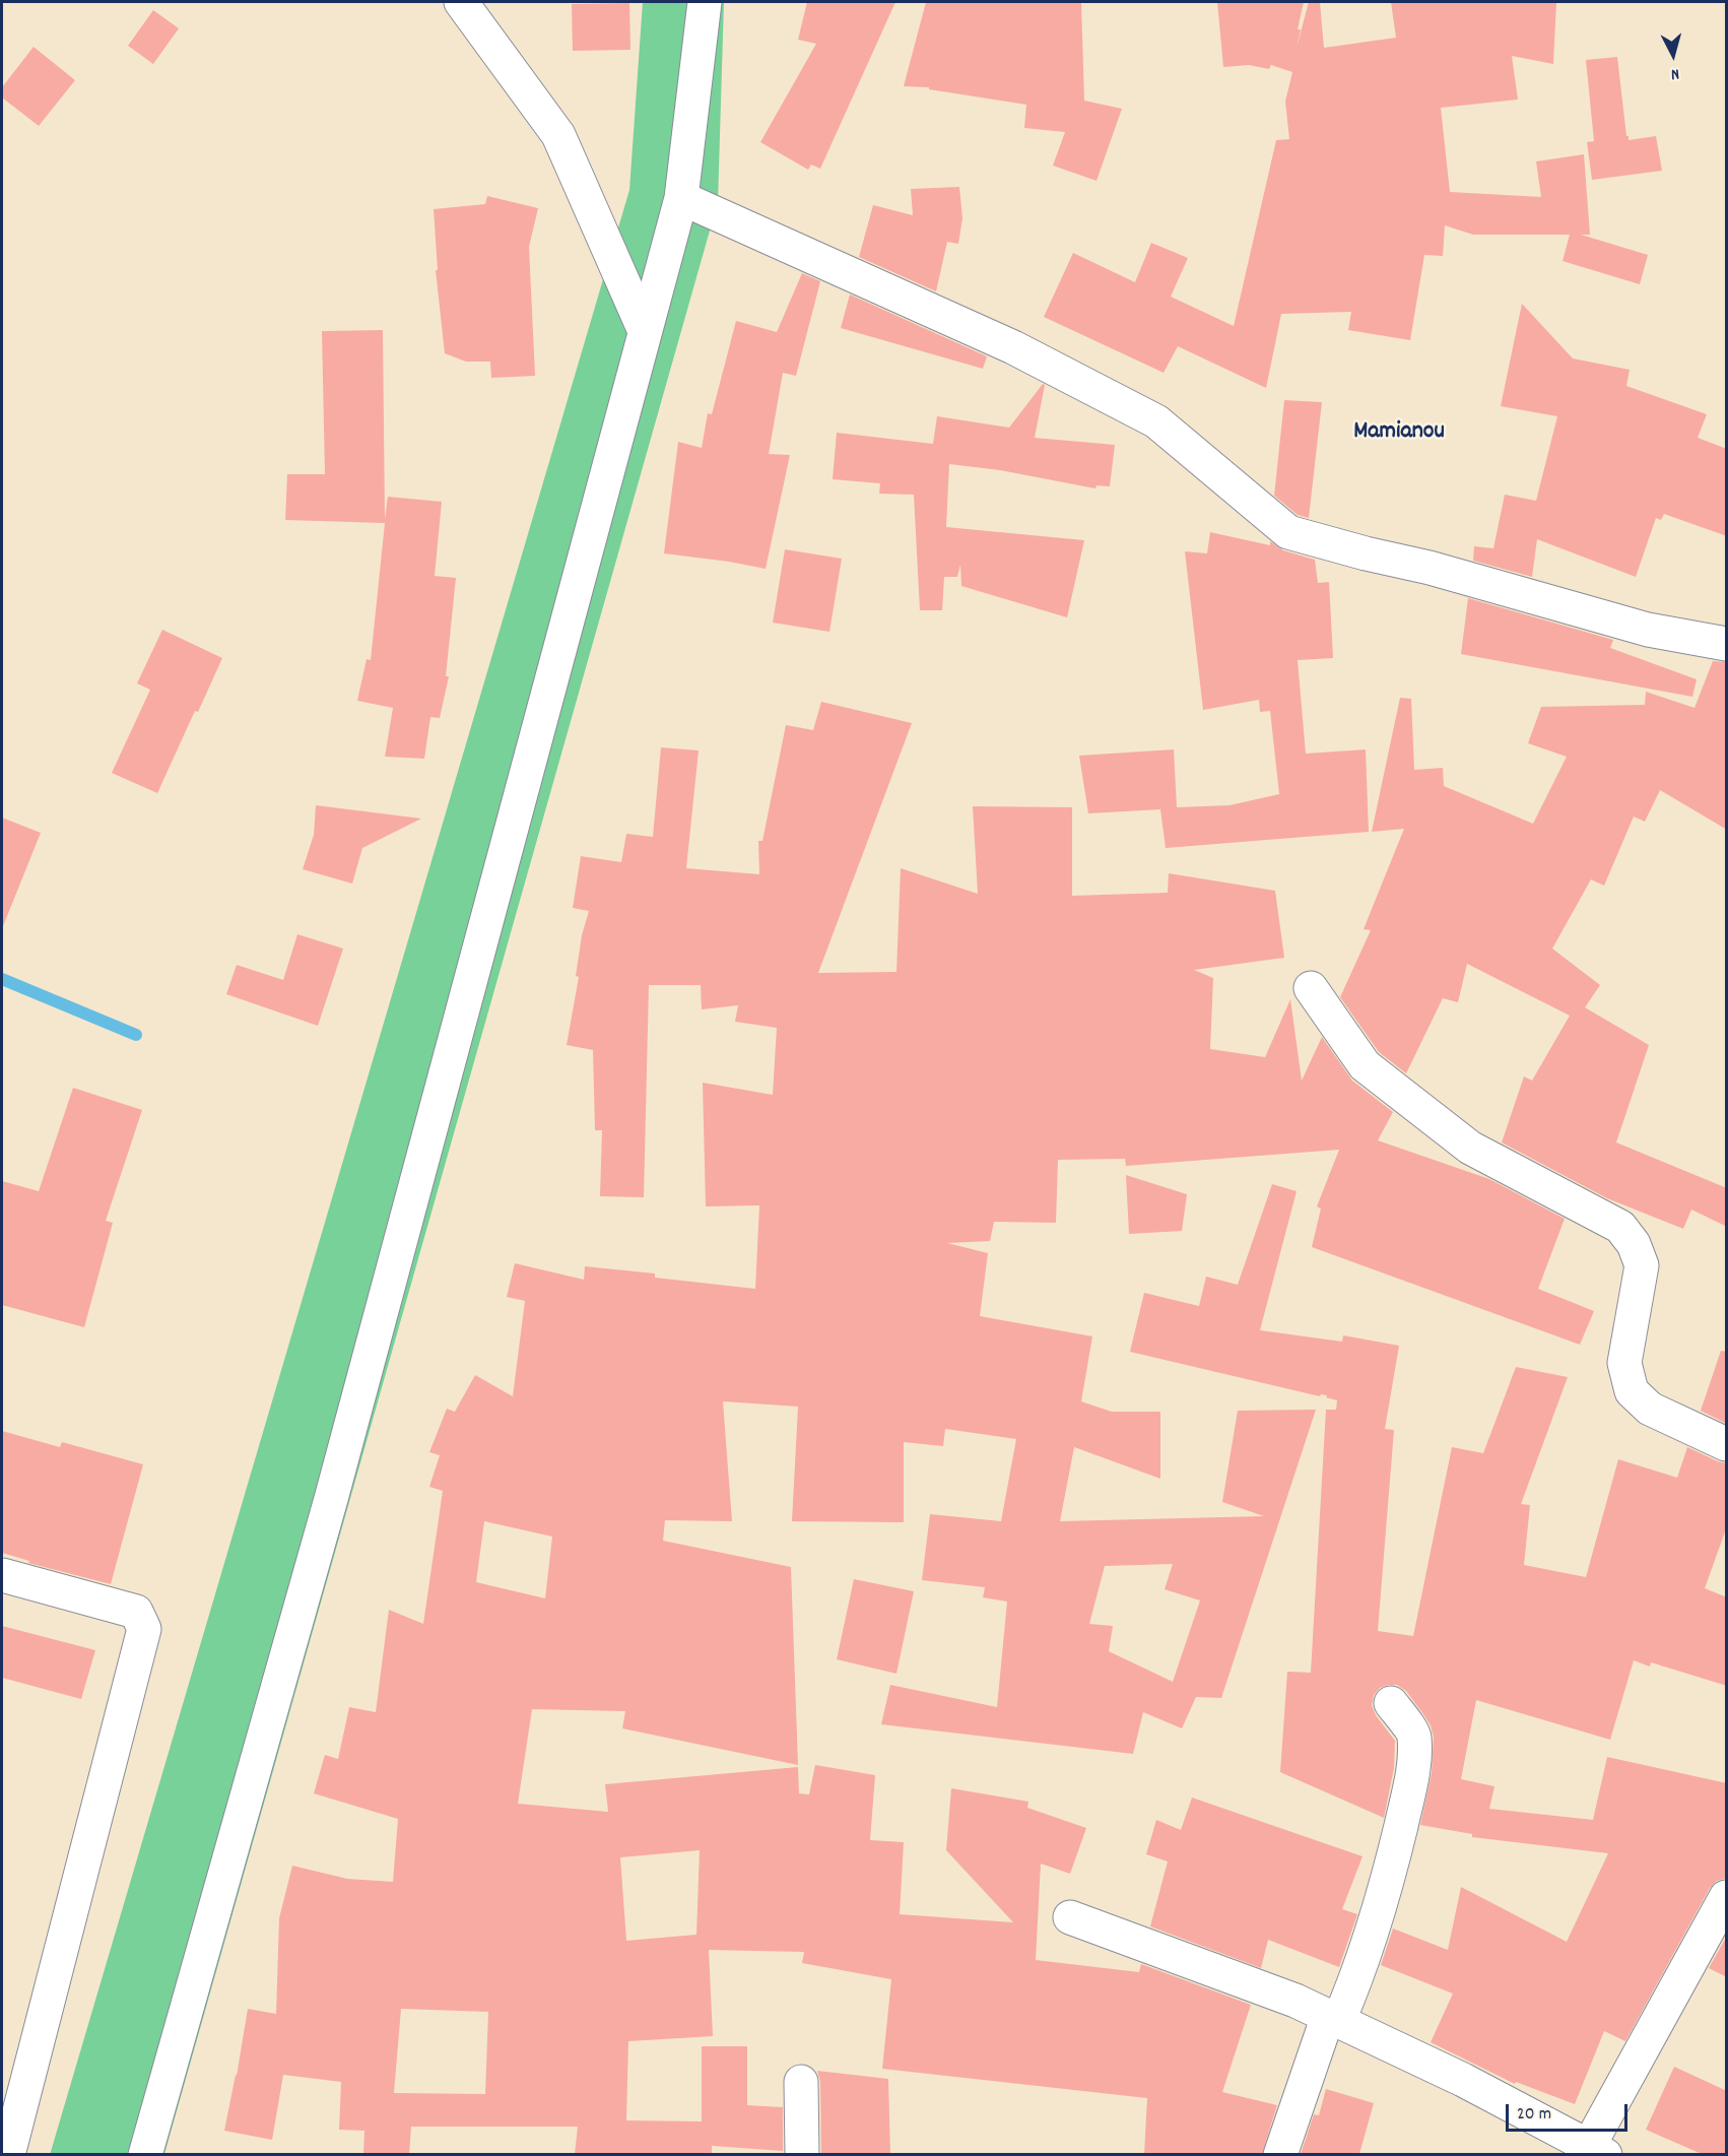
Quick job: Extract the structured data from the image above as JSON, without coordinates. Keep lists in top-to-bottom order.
{
  "districts": ["Mamianou"],
  "scale_bar": "20 m",
  "north": "bottom"
}
